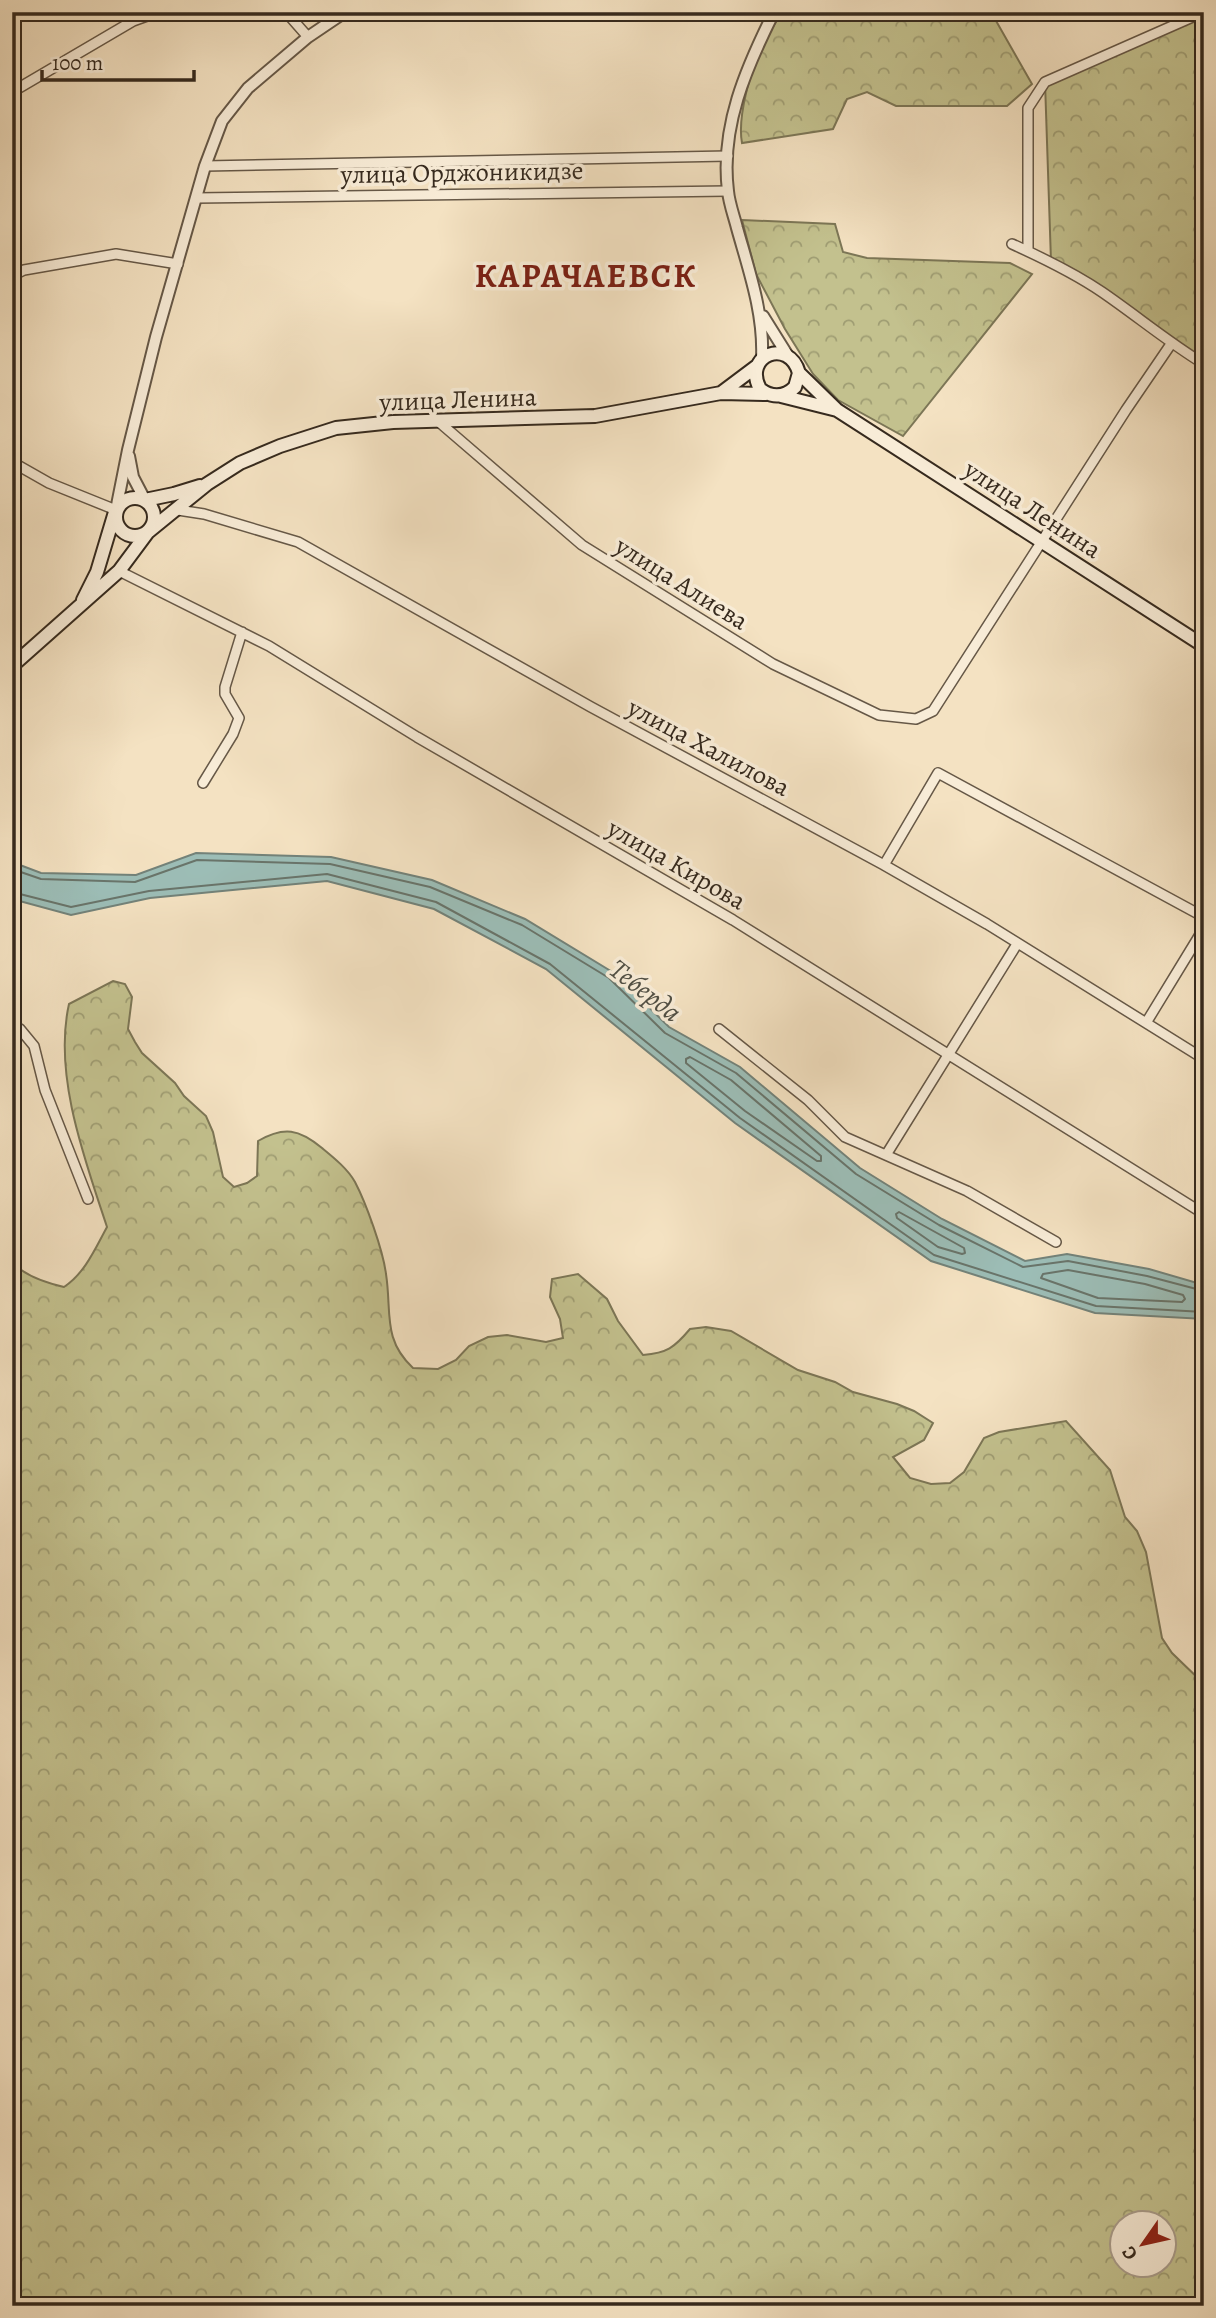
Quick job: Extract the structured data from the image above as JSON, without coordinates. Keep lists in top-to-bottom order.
{
  "streets": {
    "main road": ["улица Ленина"],
    "street": [
      "улица Орджоникидзе",
      "улица Алиева",
      "улица Халилова",
      "улица Кирова"
    ]
  },
  "crossings": [
    ["улица Ленина", "улица Алиева"],
    ["улица Ленина", "улица Халилова"],
    ["улица Ленина", "улица Кирова"]
  ],
  "districts": ["КАРАЧАЕВСК"],
  "water": ["Теберда"],
  "scale_bar": "100 m",
  "north": "bottom left"
}
